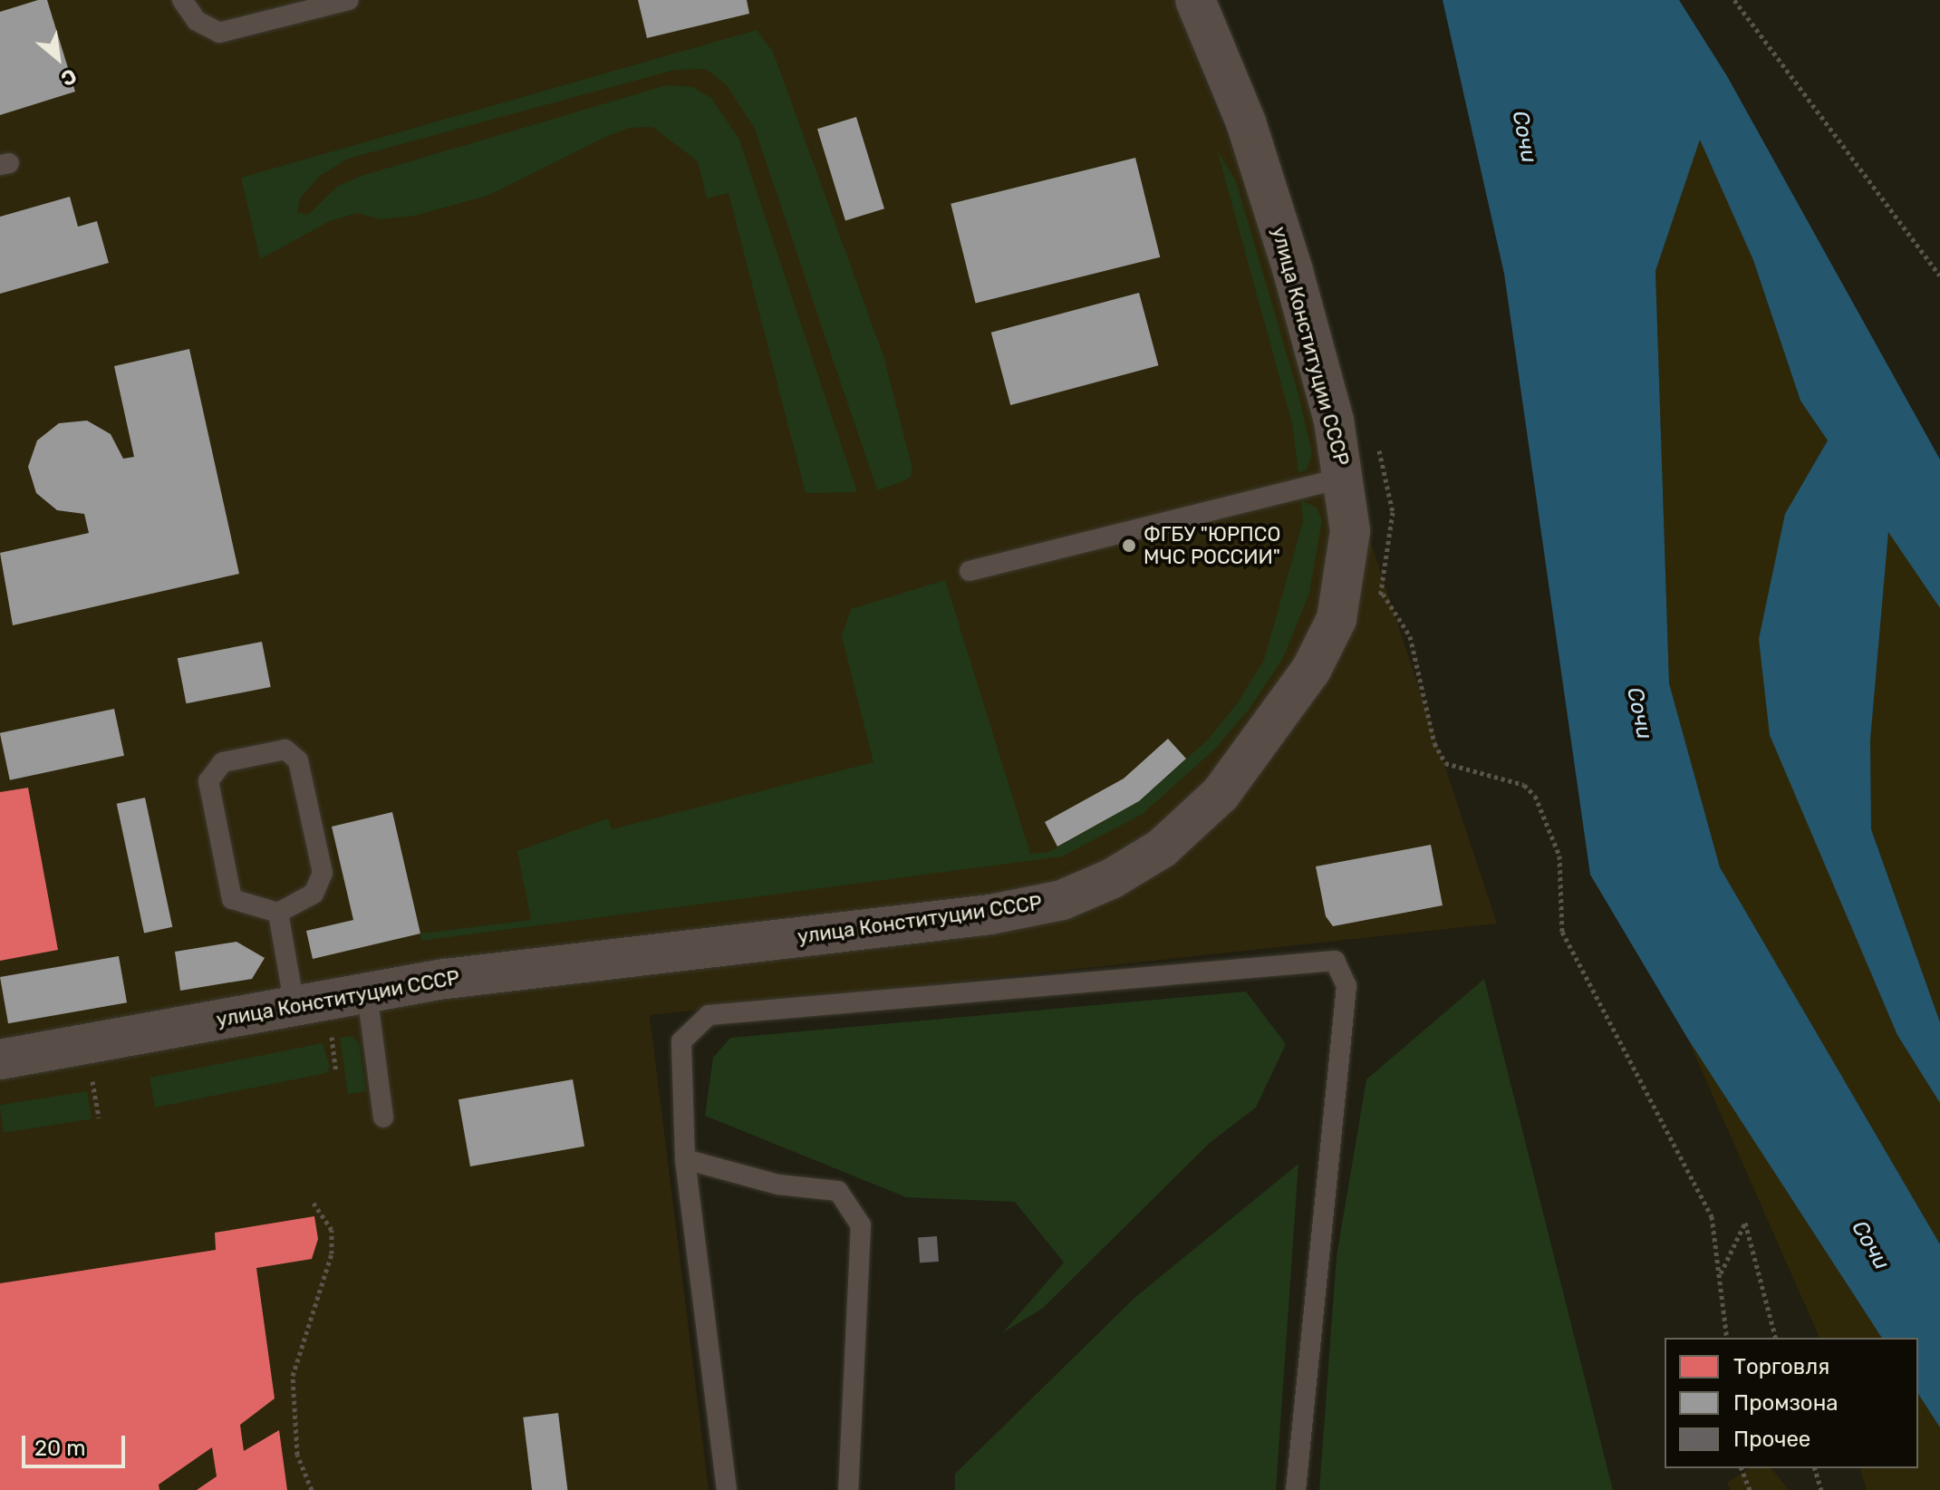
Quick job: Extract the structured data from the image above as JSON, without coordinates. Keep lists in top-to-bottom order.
{
  "streets": {
    "street": ["улица Конституции СССР"]
  },
  "water": ["Сочи"],
  "places": ["ФГБУ \"ЮРПСО МЧС РОССИИ\""],
  "legend": ["Торговля", "Промзона", "Прочее"],
  "scale_bar": "20 m",
  "north": "bottom right"
}
